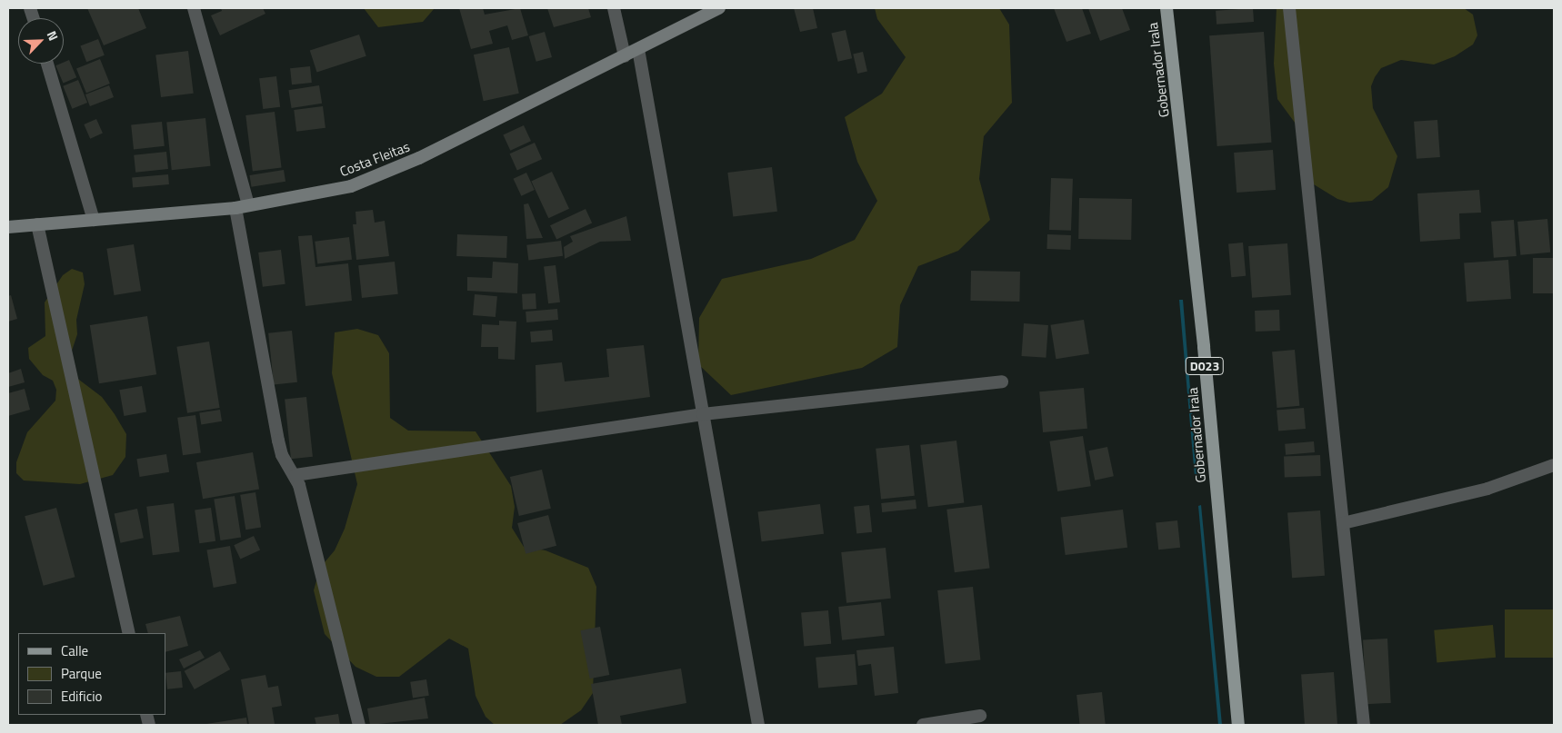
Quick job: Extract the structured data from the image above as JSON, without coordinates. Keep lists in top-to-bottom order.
{
  "streets": {
    "main road": ["Gobernador Irala", "Costa Fleitas", "D023"]
  },
  "legend": ["Calle", "Parque", "Edificio"],
  "north": "top right"
}
